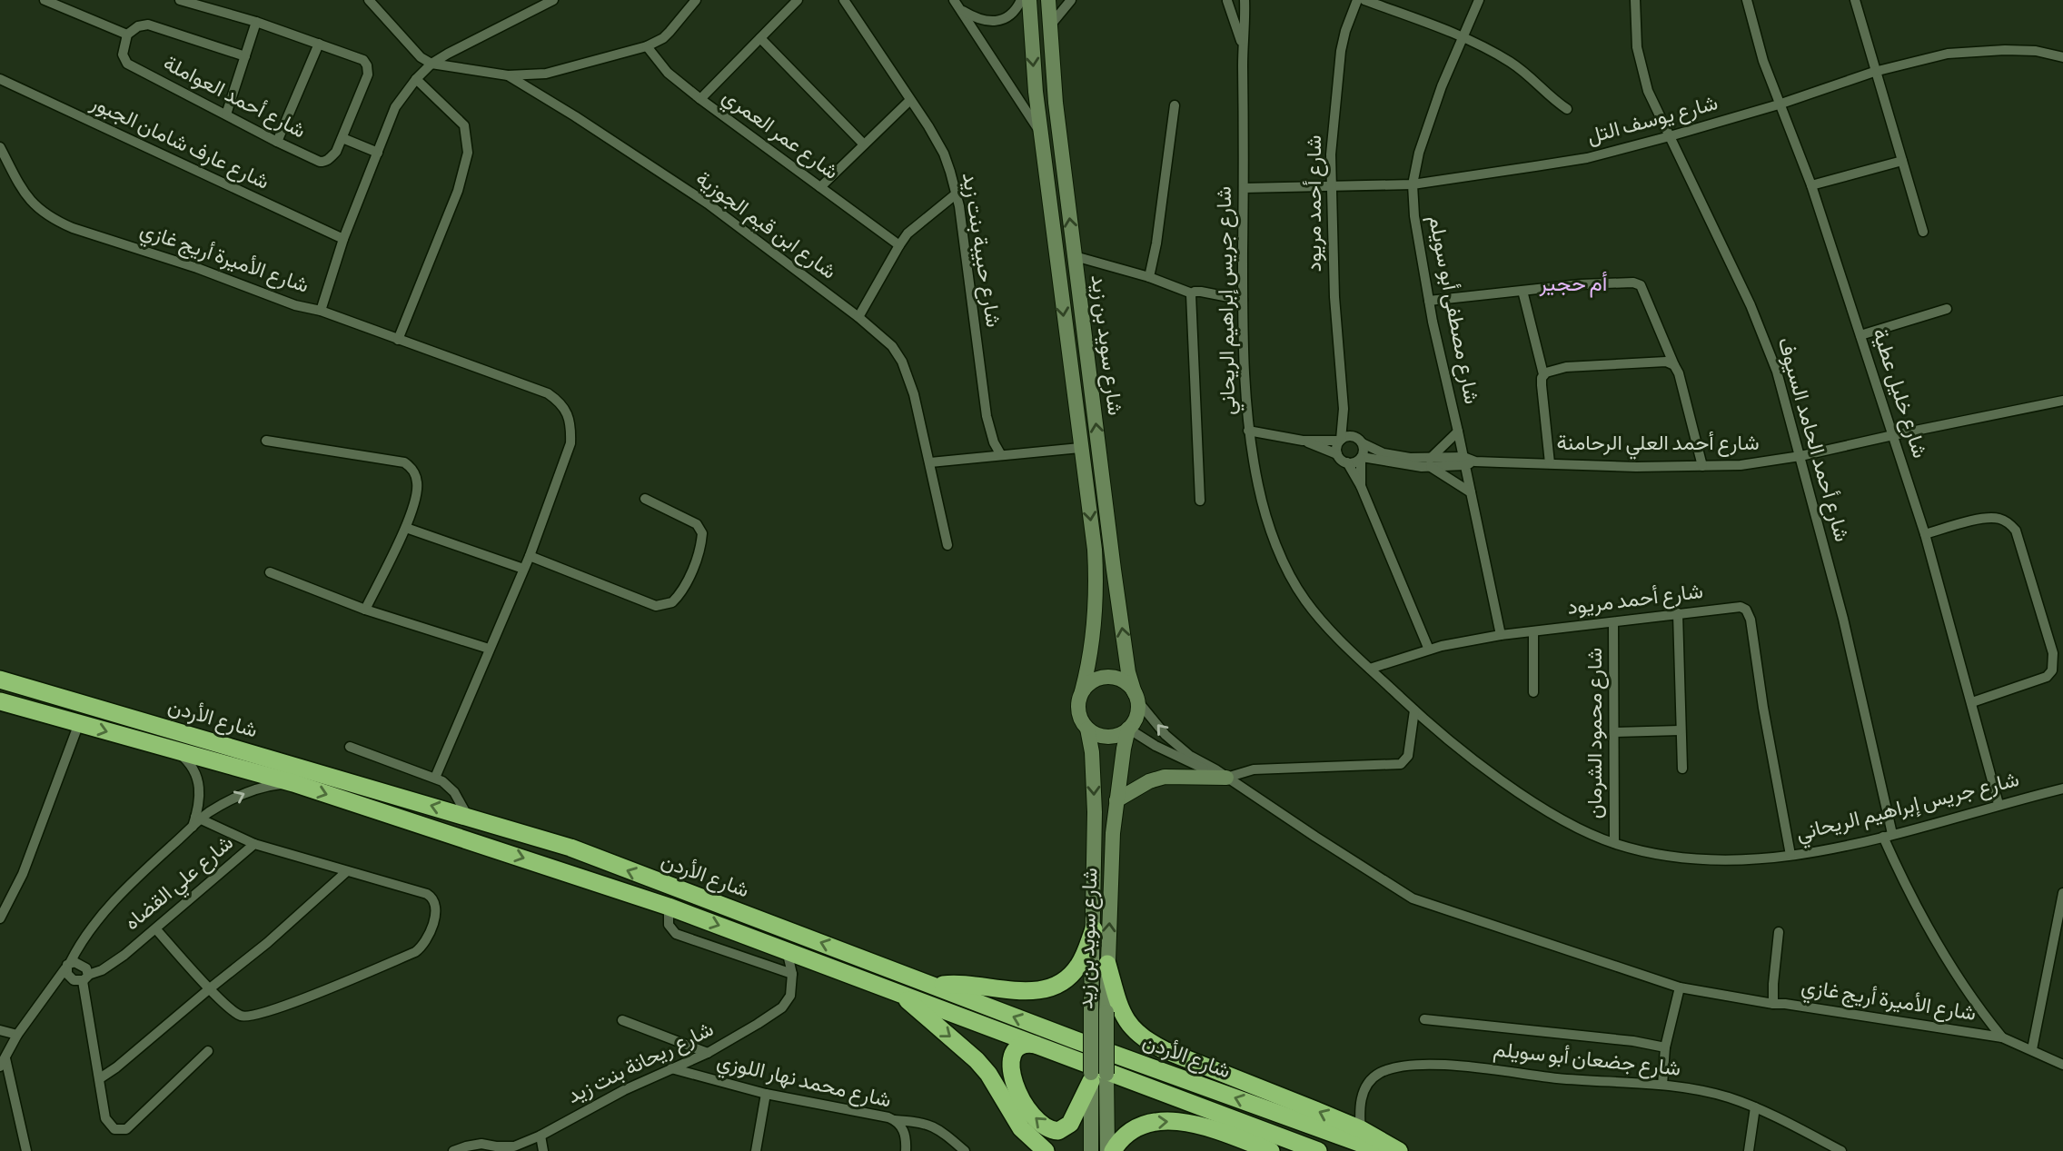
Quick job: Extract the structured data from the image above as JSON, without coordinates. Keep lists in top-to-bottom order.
{
  "streets": {
    "highway": ["شارع الأردن"],
    "main road": ["شارع سويد بن زيد"],
    "street": [
      "شارع أحمد العواملة",
      "شارع يوسف التل",
      "شارع عمر العمري",
      "شارع عارف شامان الجبور",
      "شارع أحمد مريود",
      "شارع ابن قيم الجوزية",
      "شارع حبيبة بنت زيد",
      "شارع الأميرة أريج غازي",
      "شارع جريس إبراهيم الريحاني",
      "شارع مصطفى أبو سويلم",
      "شارع خليل عطية",
      "شارع أحمد الحامد السيوف",
      "شارع أحمد العلي الرحامنة",
      "شارع محمود الشرمان",
      "شارع علي القضاه",
      "شارع جضعان أبو سويلم",
      "شارع ريحانة بنت زيد",
      "شارع محمد نهار اللوزي"
    ]
  },
  "crossings": [
    ["شارع يوسف التل", "شارع أحمد مريود"],
    ["شارع يوسف التل", "شارع جريس إبراهيم الريحاني"],
    ["شارع يوسف التل", "شارع مصطفى أبو سويلم"],
    ["شارع يوسف التل", "شارع خليل عطية"],
    ["شارع يوسف التل", "شارع أحمد الحامد السيوف"],
    ["شارع عارف شامان الجبور", "شارع الأميرة أريج غازي"],
    ["شارع أحمد مريود", "شارع جريس إبراهيم الريحاني"],
    ["شارع أحمد مريود", "شارع مصطفى أبو سويلم"],
    ["شارع أحمد مريود", "شارع أحمد العلي الرحامنة"],
    ["شارع أحمد مريود", "شارع محمود الشرمان"],
    ["شارع الأميرة أريج غازي", "شارع أحمد الحامد السيوف"],
    ["شارع جريس إبراهيم الريحاني", "شارع خليل عطية"],
    ["شارع جريس إبراهيم الريحاني", "شارع أحمد الحامد السيوف"],
    ["شارع جريس إبراهيم الريحاني", "شارع محمود الشرمان"],
    ["شارع مصطفى أبو سويلم", "شارع أحمد العلي الرحامنة"],
    ["شارع خليل عطية", "شارع أحمد العلي الرحامنة"],
    ["شارع أحمد الحامد السيوف", "شارع أحمد العلي الرحامنة"],
    ["شارع الأردن", "شارع جضعان أبو سويلم"],
    ["شارع الأردن", "شارع ريحانة بنت زيد"],
    ["شارع ريحانة بنت زيد", "شارع محمد نهار اللوزي"]
  ],
  "districts": ["أم حجير"]
}
